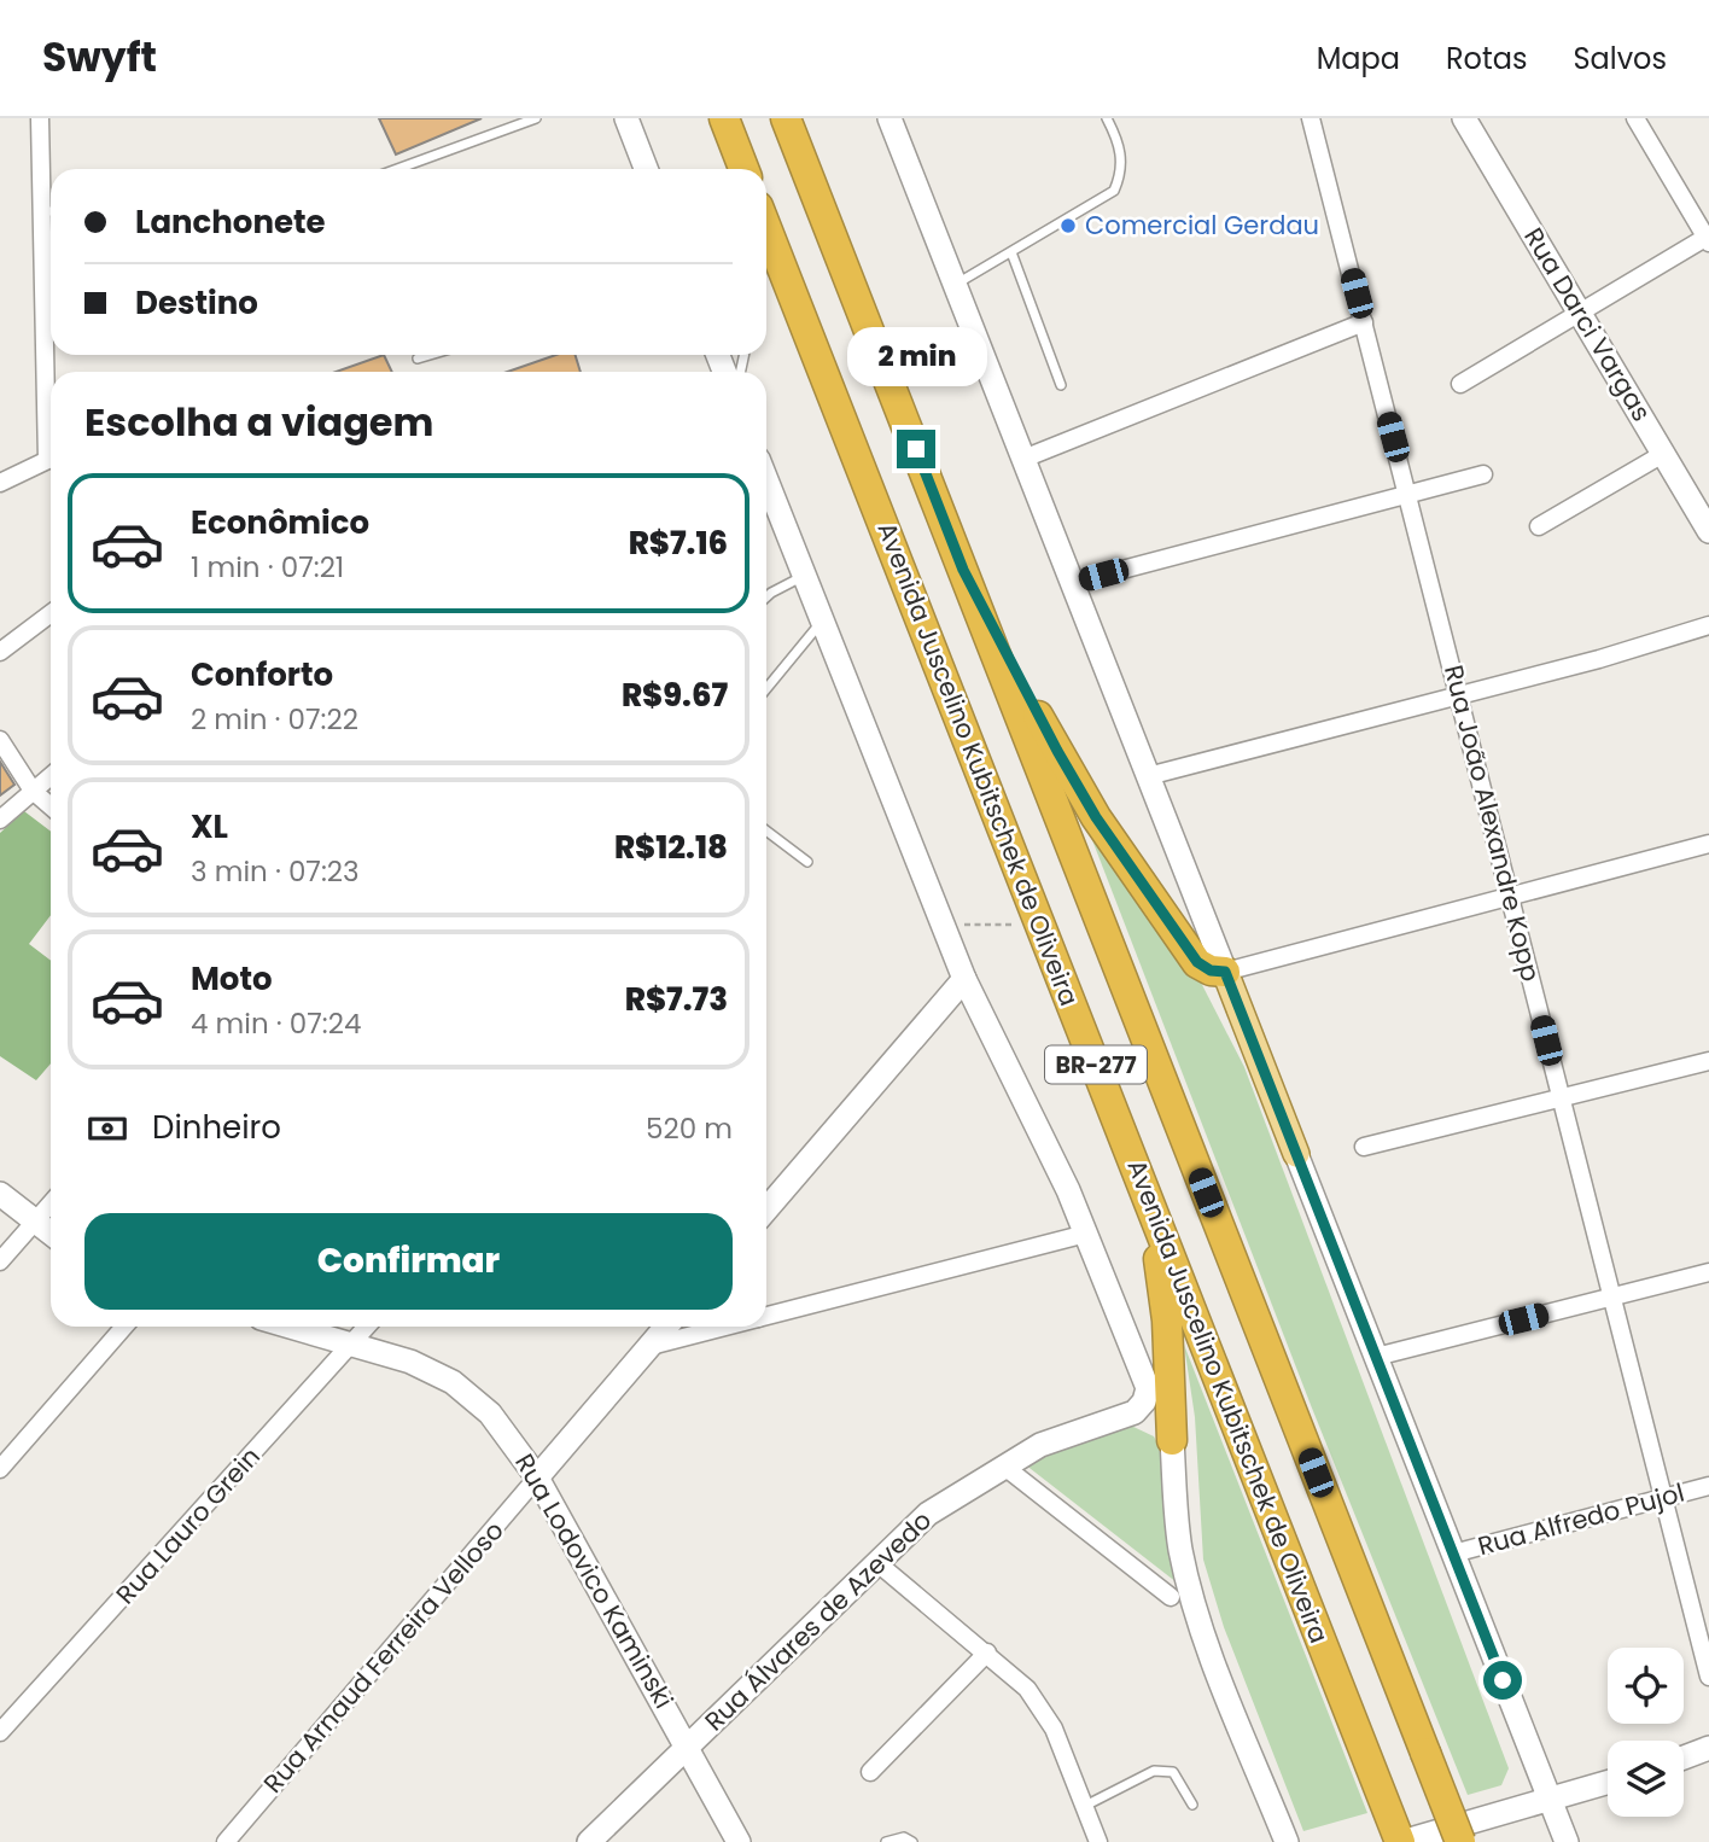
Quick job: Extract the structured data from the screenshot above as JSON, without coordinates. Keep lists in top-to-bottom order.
{
  "streets": {
    "highway": ["Avenida Juscelino Kubitschek de Oliveira", "BR-277"],
    "street": [
      "Rua Darci Vargas",
      "Rua João Alexandre Kopp",
      "Rua Alfredo Pujol",
      "Rua Lauro Grein",
      "Rua Lodovico Kaminski",
      "Rua Álvares de Azevedo",
      "Rua Arnaud Ferreira Velloso"
    ]
  },
  "crossings": [
    ["Rua João Alexandre Kopp", "Rua Alfredo Pujol"],
    ["Rua Lauro Grein", "Rua Lodovico Kaminski"],
    ["Rua Lodovico Kaminski", "Rua Álvares de Azevedo"],
    ["Rua Lodovico Kaminski", "Rua Arnaud Ferreira Velloso"]
  ],
  "places": ["Comercial Gerdau"],
  "page": {
    "header": "Swyft",
    "nav": ["Mapa", "Rotas", "Salvos"],
    "banner": ["Lanchonete", "Destino"],
    "bubble": "2 min",
    "heading": "Escolha a viagem",
    "list": [
      {
        "name": "Econômico",
        "note": "1 min · 07:21",
        "value": "R$7.16"
      },
      {
        "name": "Conforto",
        "note": "2 min · 07:22",
        "value": "R$9.67"
      },
      {
        "name": "XL",
        "note": "3 min · 07:23",
        "value": "R$12.18"
      },
      {
        "name": "Moto",
        "note": "4 min · 07:24",
        "value": "R$7.73"
      }
    ],
    "pay": ["Dinheiro", "520 m"],
    "buttons": "Confirmar"
  }
}
